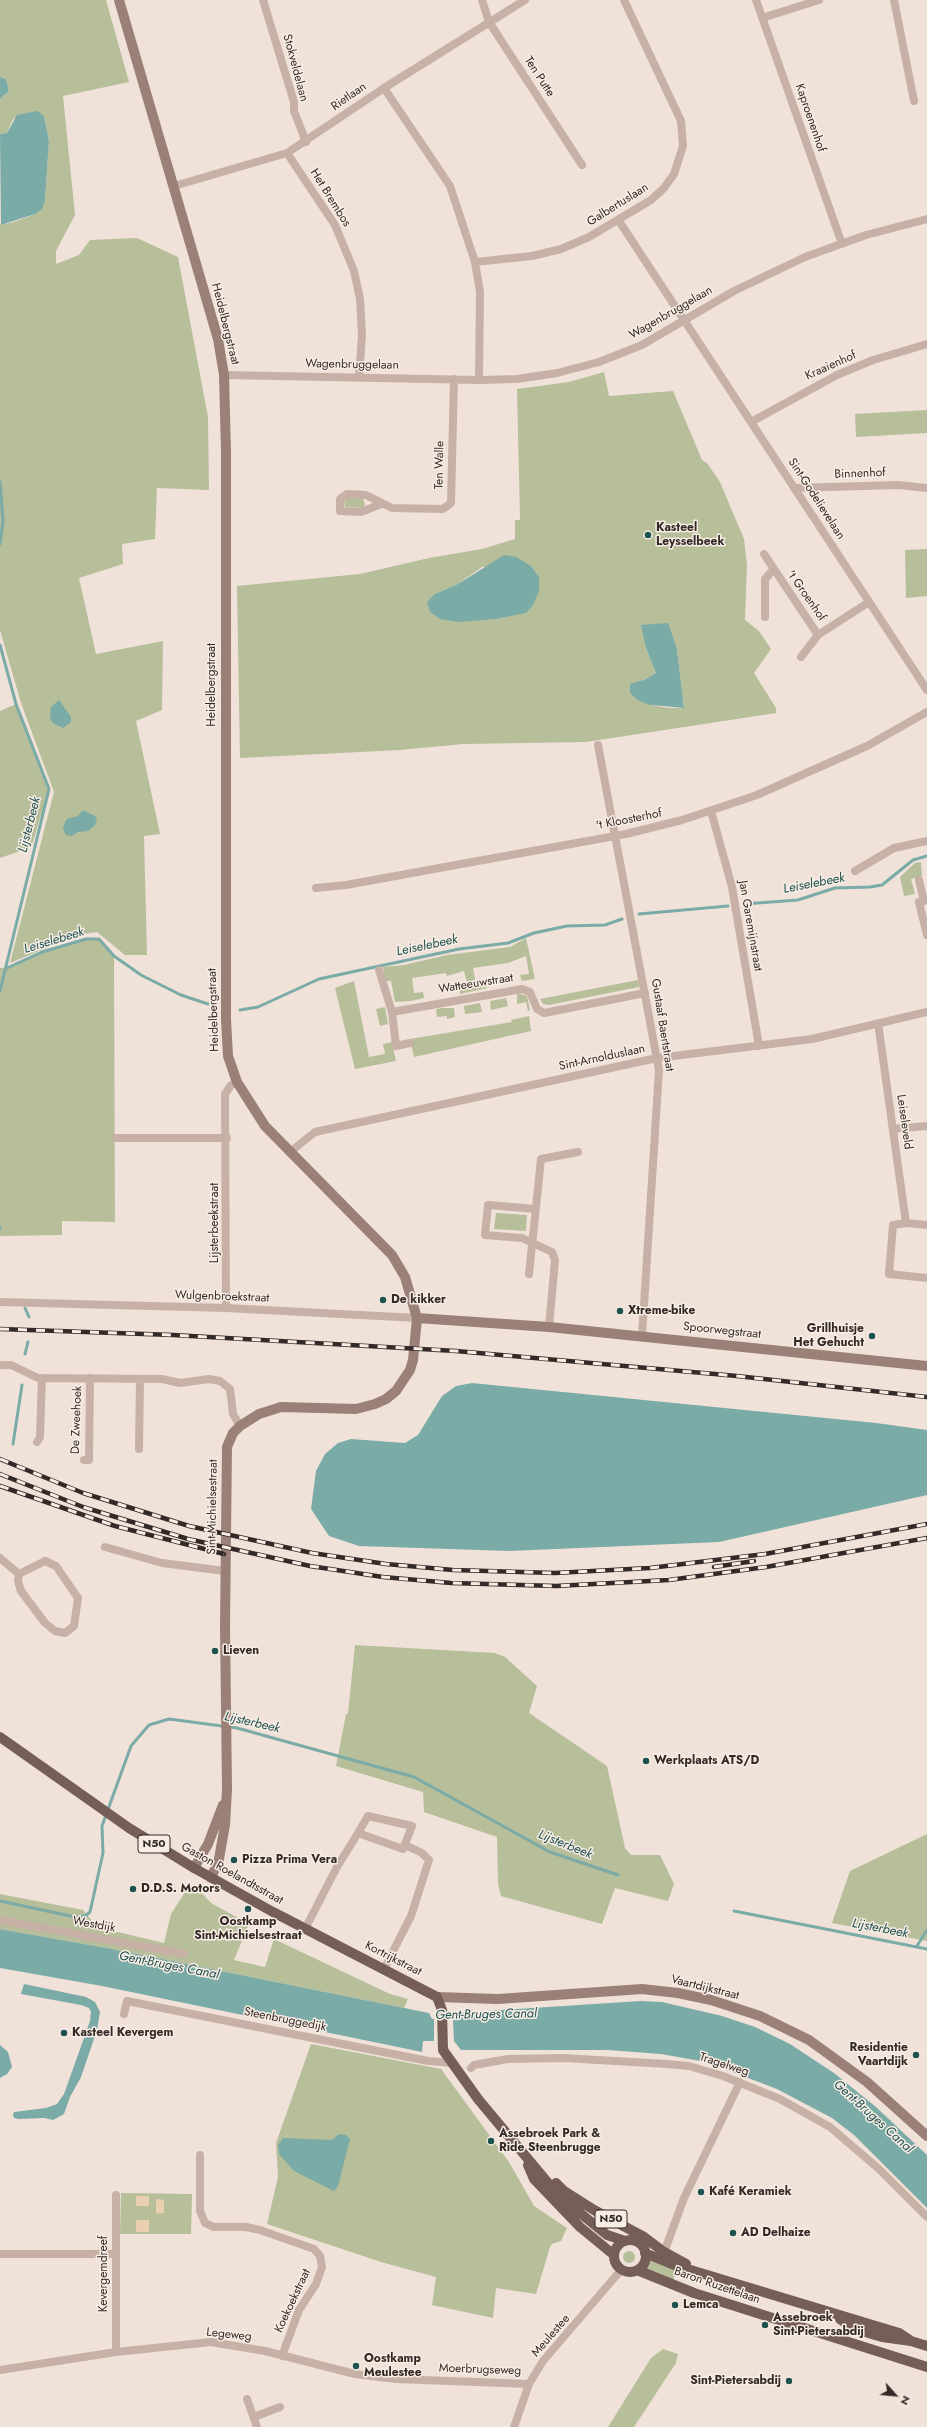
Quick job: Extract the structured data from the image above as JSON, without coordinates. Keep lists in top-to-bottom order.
{
  "streets": {
    "main road": [
      "Heidelbergstraat",
      "Spoorwegstraat",
      "Sint-Michielsestraat",
      "N50",
      "Gaston Roelandtsstraat",
      "Kortrijkstraat",
      "Vaartdijkstraat",
      "Baron Ruzettelaan"
    ],
    "street": [
      "Stokveldelaan",
      "Ten Putte",
      "Rietlaan",
      "Kaproenenhof",
      "Het Brembos",
      "Galbertuslaan",
      "Wagenbruggelaan",
      "Kraaienhof",
      "Ten Walle",
      "Binnenhof",
      "Sint-Godelievelaan",
      "'t Groenhof",
      "'t Kloosterhof",
      "Jan Garemijnstraat",
      "Watteeuwstraat",
      "Gustaaf Baertstraat",
      "Sint-Arnolduslaan",
      "Leiseleveld",
      "Lijsterbeekstraat",
      "Wulgenbroekstraat",
      "De Zweehoek",
      "Westdijk",
      "Steenbruggedijk",
      "Tragelweg",
      "Kevergemdreef",
      "Koekoekstraat",
      "Legeweg",
      "Meulestee",
      "Moerbrugseweg"
    ]
  },
  "crossings": [
    ["Stokveldelaan", "Rietlaan"],
    ["Ten Putte", "Rietlaan"],
    ["Rietlaan", "Het Brembos"],
    ["Rietlaan", "Heidelbergstraat"],
    ["Kaproenenhof", "Wagenbruggelaan"],
    ["Het Brembos", "Wagenbruggelaan"],
    ["Wagenbruggelaan", "Heidelbergstraat"],
    ["Wagenbruggelaan", "Ten Walle"],
    ["Wagenbruggelaan", "Sint-Godelievelaan"],
    ["Heidelbergstraat", "Sint-Arnolduslaan"],
    ["Heidelbergstraat", "Lijsterbeekstraat"],
    ["Heidelbergstraat", "Wulgenbroekstraat"],
    ["Heidelbergstraat", "Spoorwegstraat"],
    ["Heidelbergstraat", "Sint-Michielsestraat"],
    ["Kraaienhof", "Sint-Godelievelaan"],
    ["Binnenhof", "Sint-Godelievelaan"],
    ["Sint-Godelievelaan", "'t Groenhof"],
    ["'t Kloosterhof", "Jan Garemijnstraat"],
    ["'t Kloosterhof", "Gustaaf Baertstraat"],
    ["Jan Garemijnstraat", "Sint-Arnolduslaan"],
    ["Watteeuwstraat", "Gustaaf Baertstraat"],
    ["Gustaaf Baertstraat", "Sint-Arnolduslaan"],
    ["Gustaaf Baertstraat", "Spoorwegstraat"],
    ["Sint-Arnolduslaan", "Leiseleveld"],
    ["Lijsterbeekstraat", "Wulgenbroekstraat"],
    ["Wulgenbroekstraat", "Spoorwegstraat"],
    ["Wulgenbroekstraat", "Sint-Michielsestraat"],
    ["Spoorwegstraat", "Sint-Michielsestraat"],
    ["De Zweehoek", "Sint-Michielsestraat"],
    ["Sint-Michielsestraat", "Gaston Roelandtsstraat"],
    ["N50", "Baron Ruzettelaan"],
    ["N50", "Meulestee"],
    ["Gaston Roelandtsstraat", "Kortrijkstraat"],
    ["Kortrijkstraat", "Vaartdijkstraat"],
    ["Kortrijkstraat", "Baron Ruzettelaan"],
    ["Vaartdijkstraat", "Baron Ruzettelaan"],
    ["Steenbruggedijk", "Baron Ruzettelaan"],
    ["Kevergemdreef", "Legeweg"],
    ["Baron Ruzettelaan", "Meulestee"],
    ["Koekoekstraat", "Legeweg"],
    ["Legeweg", "Moerbrugseweg"],
    ["Meulestee", "Moerbrugseweg"]
  ],
  "water": ["Lijsterbeek", "Leiselebeek", "Gent-Bruges Canal"],
  "places": [
    "Kasteel Leysselbeek",
    "De kikker",
    "Xtreme-bike",
    "Grillhuisje Het Gehucht",
    "Lieven",
    "Werkplaats ATS/D",
    "Pizza Prima Vera",
    "D.D.S. Motors",
    "Oostkamp Sint-Michielsestraat",
    "Kasteel Kevergem",
    "Residentie Vaartdijk",
    "Assebroek Park & Ride Steenbrugge",
    "Kafé Keramiek",
    "AD Delhaize",
    "Lemca",
    "Assebroek Sint-Pietersabdij",
    "Oostkamp Meulestee",
    "Sint-Pietersabdij"
  ],
  "north": "bottom right"
}
